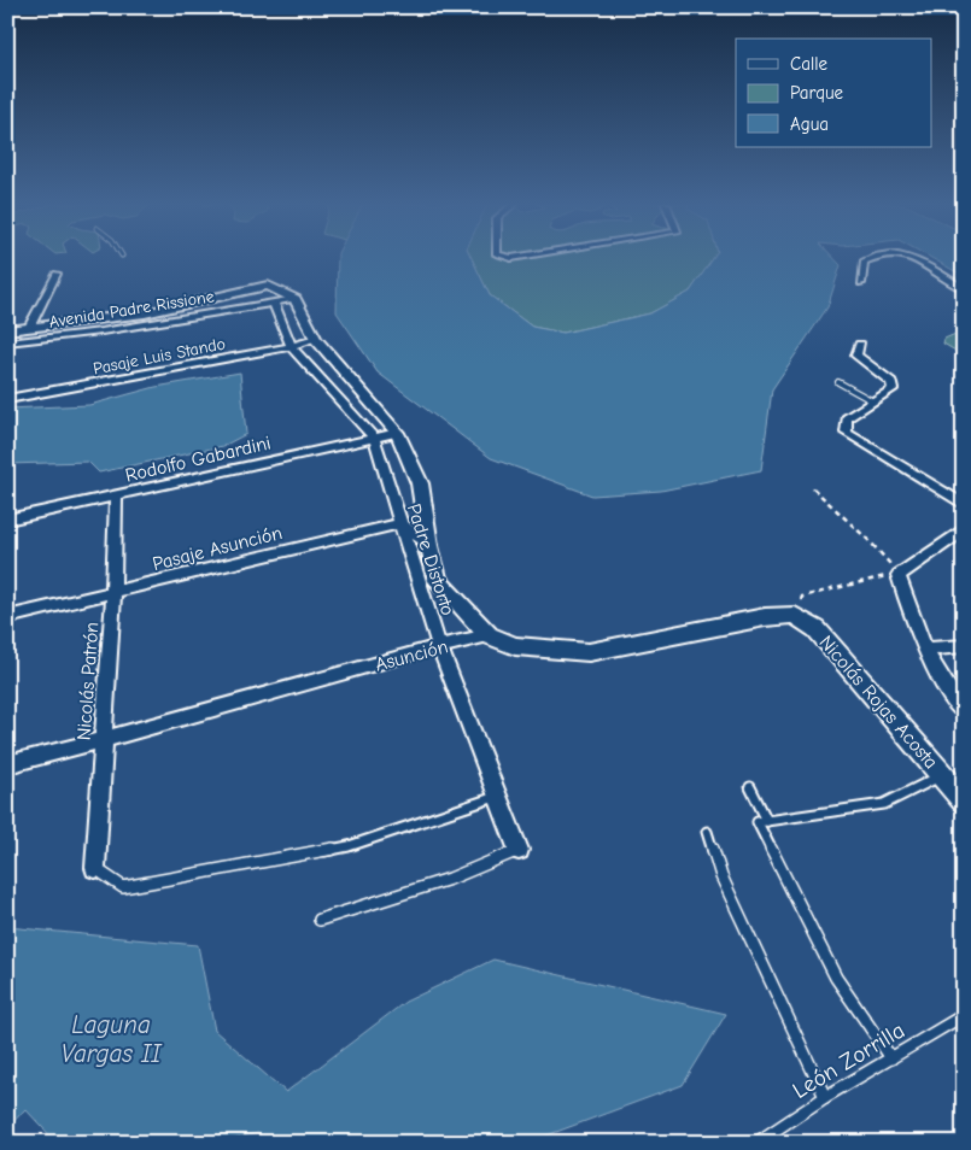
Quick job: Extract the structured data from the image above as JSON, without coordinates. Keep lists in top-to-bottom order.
{
  "streets": {
    "street": [
      "Avenida Padre Rissione",
      "Pasaje Luis Stando",
      "Rodolfo Gabardini",
      "Pasaje Asunción",
      "Padre Distorto",
      "Asunción",
      "Nicolás Patrón",
      "Nicolás Rojas Acosta"
    ],
    "lane": ["León Zorrilla"]
  },
  "crossings": [
    ["Avenida Padre Rissione", "Padre Distorto"],
    ["Pasaje Luis Stando", "Padre Distorto"],
    ["Rodolfo Gabardini", "Padre Distorto"],
    ["Rodolfo Gabardini", "Nicolás Patrón"],
    ["Pasaje Asunción", "Padre Distorto"],
    ["Pasaje Asunción", "Nicolás Patrón"],
    ["Padre Distorto", "Asunción"],
    ["Asunción", "Nicolás Patrón"]
  ],
  "water": ["Laguna Vargas II"],
  "legend": ["Calle", "Parque", "Agua"]
}
